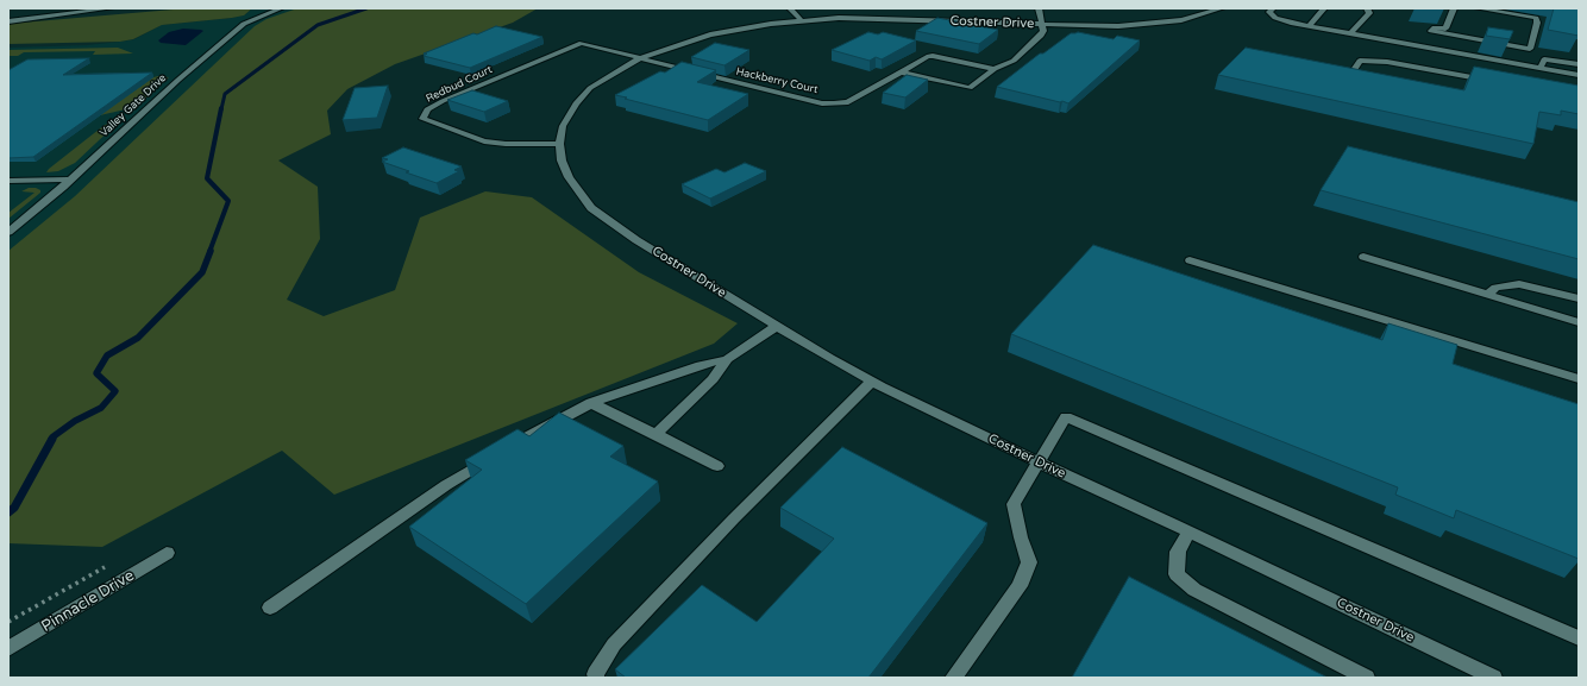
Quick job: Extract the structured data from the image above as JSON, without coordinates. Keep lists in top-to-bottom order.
{
  "streets": {
    "street": [
      "Costner Drive",
      "Hackberry Court",
      "Redbud Court",
      "Valley Gate Drive",
      "Pinnacle Drive"
    ]
  },
  "crossings": [
    ["Costner Drive", "Hackberry Court"],
    ["Costner Drive", "Redbud Court"],
    ["Hackberry Court", "Redbud Court"]
  ]
}
